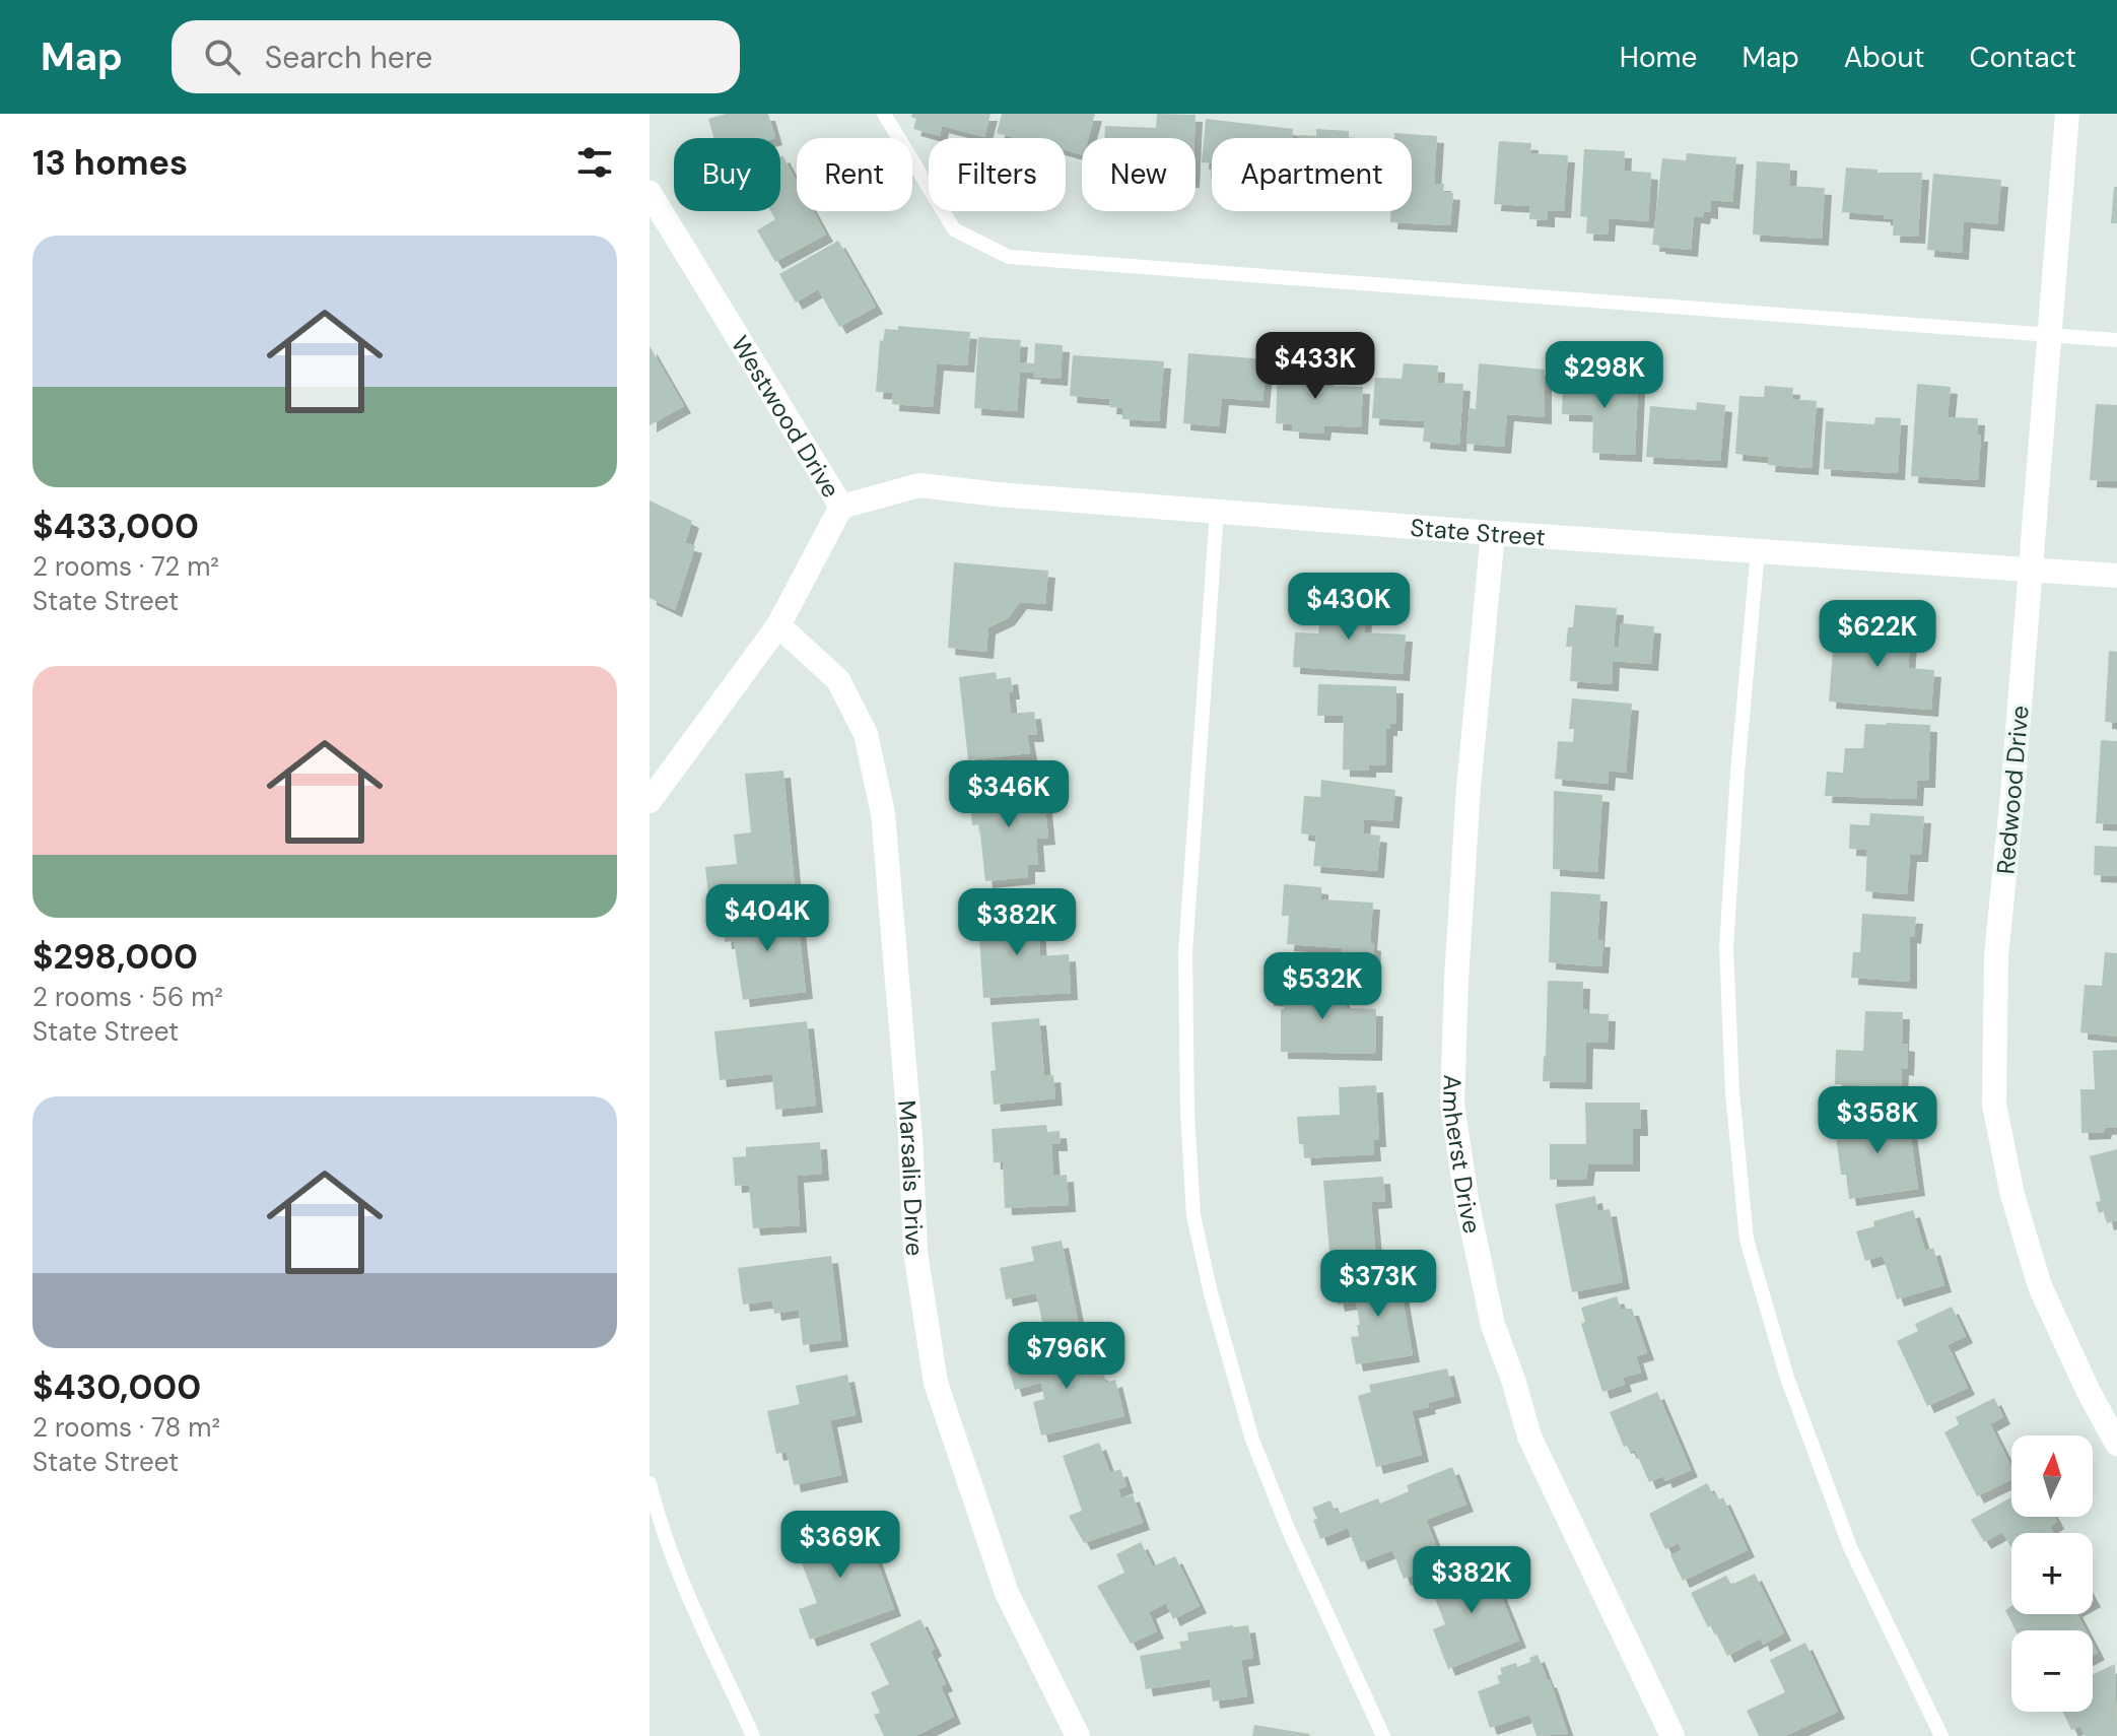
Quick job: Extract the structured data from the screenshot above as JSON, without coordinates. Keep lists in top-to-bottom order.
{
  "streets": {
    "street": [
      "Westwood Drive",
      "State Street",
      "Redwood Drive",
      "Amherst Drive",
      "Marsalis Drive"
    ]
  },
  "crossings": [
    ["Westwood Drive", "State Street"],
    ["Westwood Drive", "Marsalis Drive"],
    ["State Street", "Redwood Drive"],
    ["State Street", "Amherst Drive"]
  ],
  "north": "top",
  "page": {
    "header": "Map",
    "search": "Search here",
    "nav": [
      "Home",
      "Map",
      "About",
      "Contact"
    ],
    "heading": "13 homes",
    "chip": [
      "Buy",
      "Rent",
      "Filters",
      "New",
      "Apartment"
    ],
    "list": [
      {
        "name": "$433,000",
        "note": "2 rooms · 72 m² · State Street"
      },
      {
        "name": "$298,000",
        "note": "2 rooms · 56 m² · State Street"
      },
      {
        "name": "$430,000",
        "note": "2 rooms · 78 m² · State Street"
      }
    ],
    "price": [
      "$433K",
      "$298K",
      "$430K",
      "$622K",
      "$346K",
      "$404K",
      "$382K",
      "$532K",
      "$358K",
      "$373K",
      "$796K",
      "$369K",
      "$382K"
    ],
    "map_buttons": ["+", "−"]
  }
}
